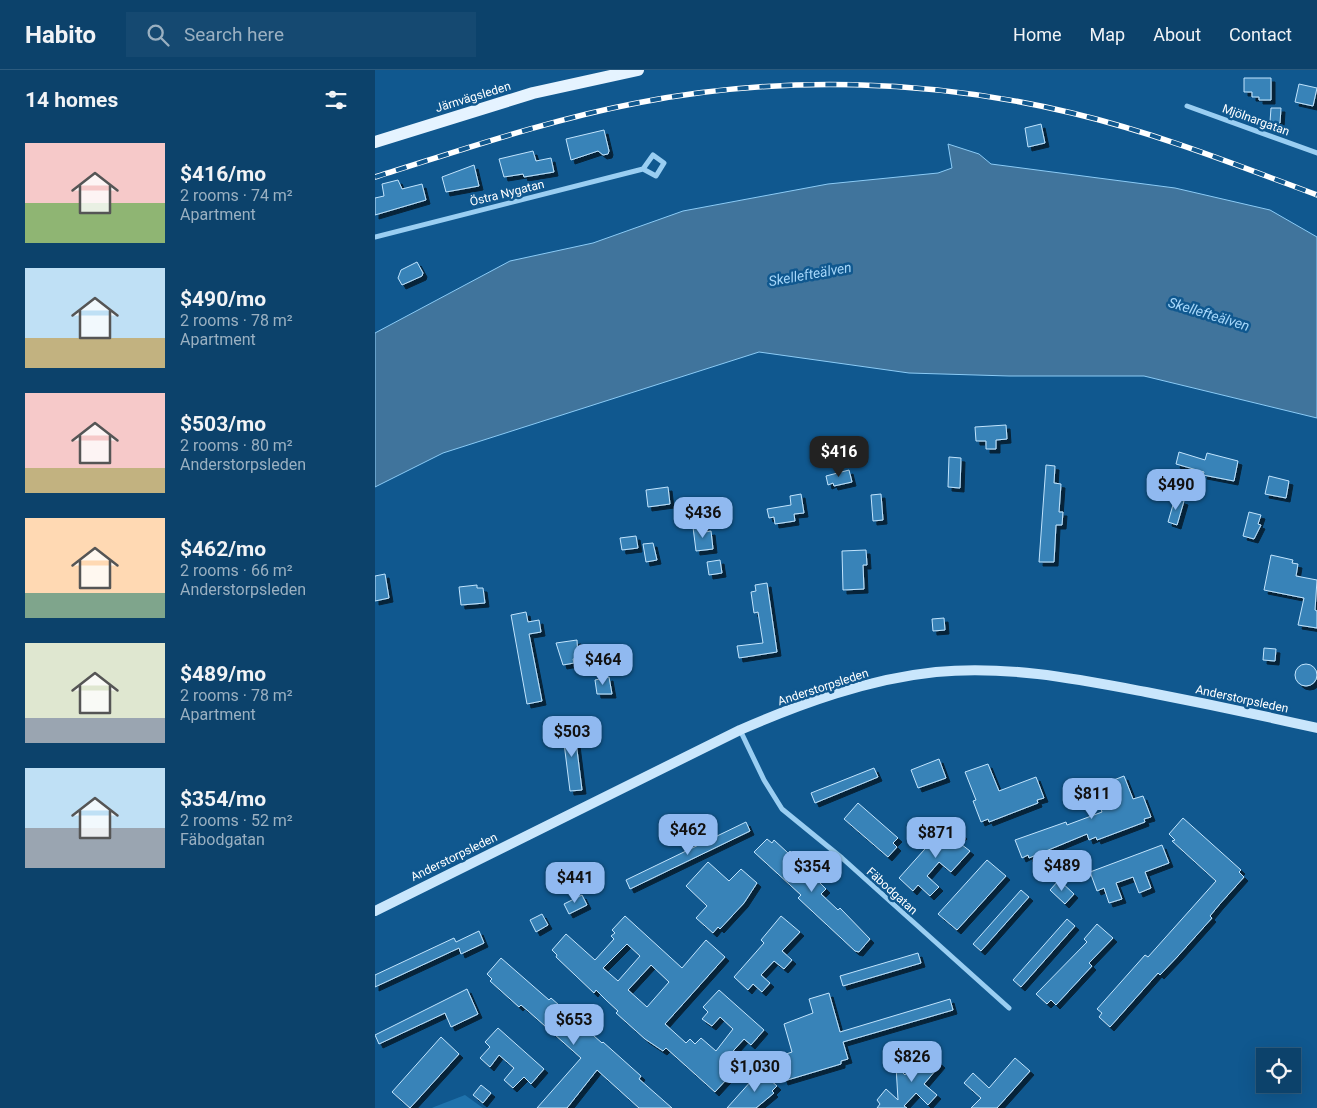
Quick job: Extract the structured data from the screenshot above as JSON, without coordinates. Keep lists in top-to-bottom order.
{
  "streets": {
    "main road": ["Järnvägsleden", "Anderstorpsleden"],
    "street": ["Mjölnargatan", "Östra Nygatan", "Fäbodgatan"]
  },
  "crossings": [
    ["Anderstorpsleden", "Fäbodgatan"]
  ],
  "water": ["Skellefteälven"],
  "page": {
    "header": "Habito",
    "search": "Search here",
    "nav": [
      "Home",
      "Map",
      "About",
      "Contact"
    ],
    "heading": "14 homes",
    "list": [
      {
        "name": "$416/mo",
        "note": "2 rooms · 74 m² · Apartment"
      },
      {
        "name": "$490/mo",
        "note": "2 rooms · 78 m² · Apartment"
      },
      {
        "name": "$503/mo",
        "note": "2 rooms · 80 m² · Anderstorpsleden"
      },
      {
        "name": "$462/mo",
        "note": "2 rooms · 66 m² · Anderstorpsleden"
      },
      {
        "name": "$489/mo",
        "note": "2 rooms · 78 m² · Apartment"
      },
      {
        "name": "$354/mo",
        "note": "2 rooms · 52 m² · Fäbodgatan"
      }
    ],
    "price": [
      "$416",
      "$490",
      "$436",
      "$464",
      "$503",
      "$811",
      "$462",
      "$871",
      "$489",
      "$354",
      "$441",
      "$653",
      "$826",
      "$1,030"
    ]
  }
}
